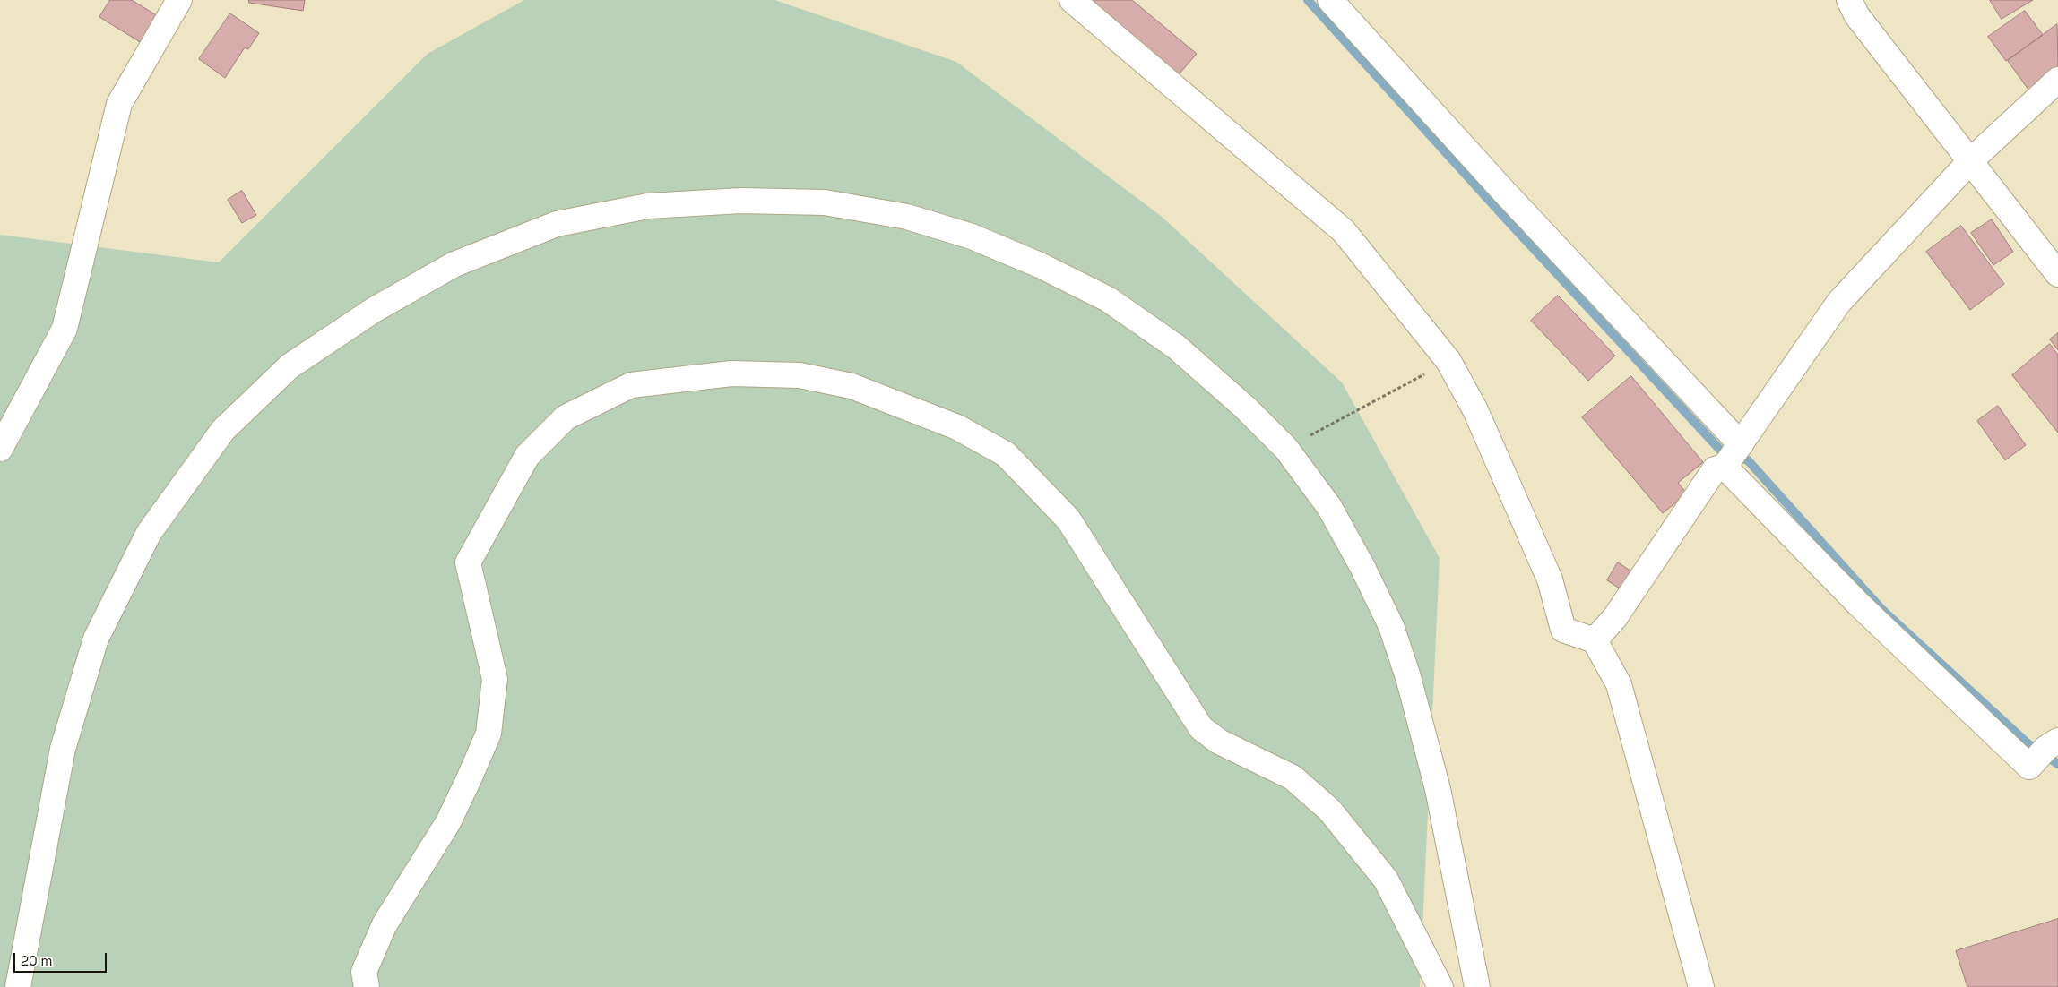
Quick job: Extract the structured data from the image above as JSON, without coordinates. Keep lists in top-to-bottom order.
{
  "scale_bar": "20 m"
}
